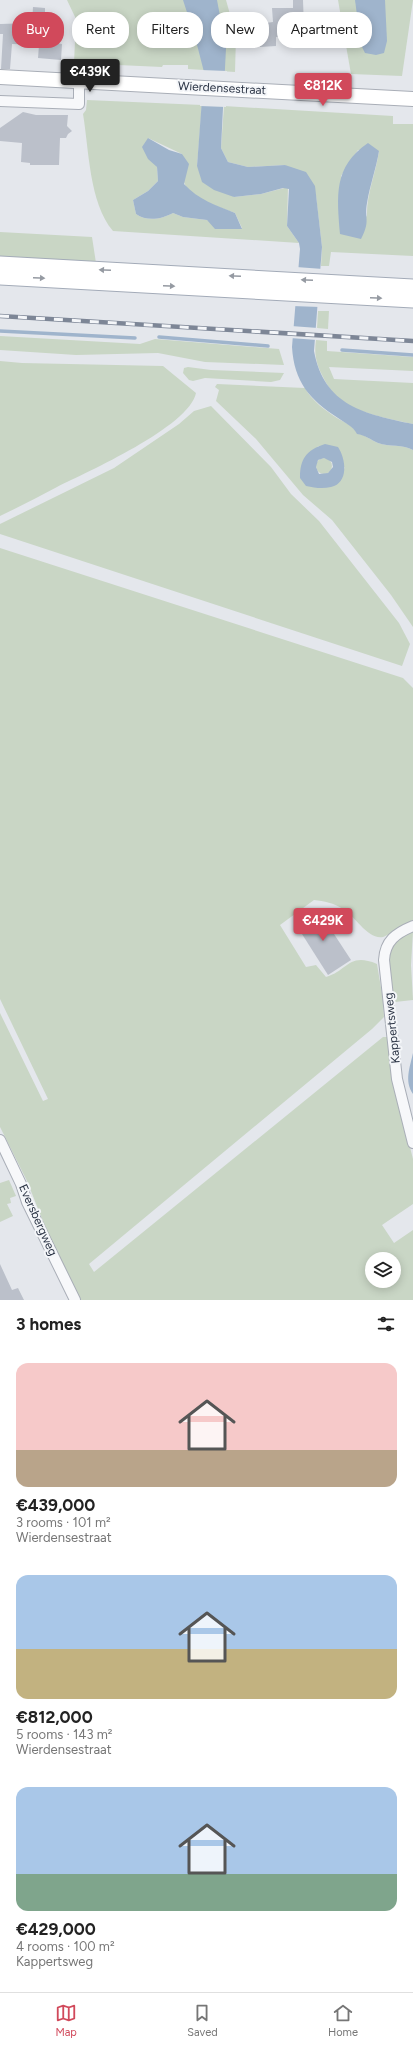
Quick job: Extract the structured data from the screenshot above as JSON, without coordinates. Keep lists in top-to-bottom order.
{
  "streets": {
    "street": ["Wierdensestraat", "Kappertsweg", "Eversbergweg"]
  },
  "page": {
    "chip": [
      "Buy",
      "Rent",
      "Filters",
      "New",
      "Apartment"
    ],
    "price": ["€439K", "€812K", "€429K"],
    "heading": "3 homes",
    "list": [
      {
        "name": "€439,000",
        "note": "3 rooms · 101 m² · Wierdensestraat"
      },
      {
        "name": "€812,000",
        "note": "5 rooms · 143 m² · Wierdensestraat"
      },
      {
        "name": "€429,000",
        "note": "4 rooms · 100 m² · Kappertsweg"
      }
    ],
    "tabs": ["Map", "Saved", "Home"]
  }
}
